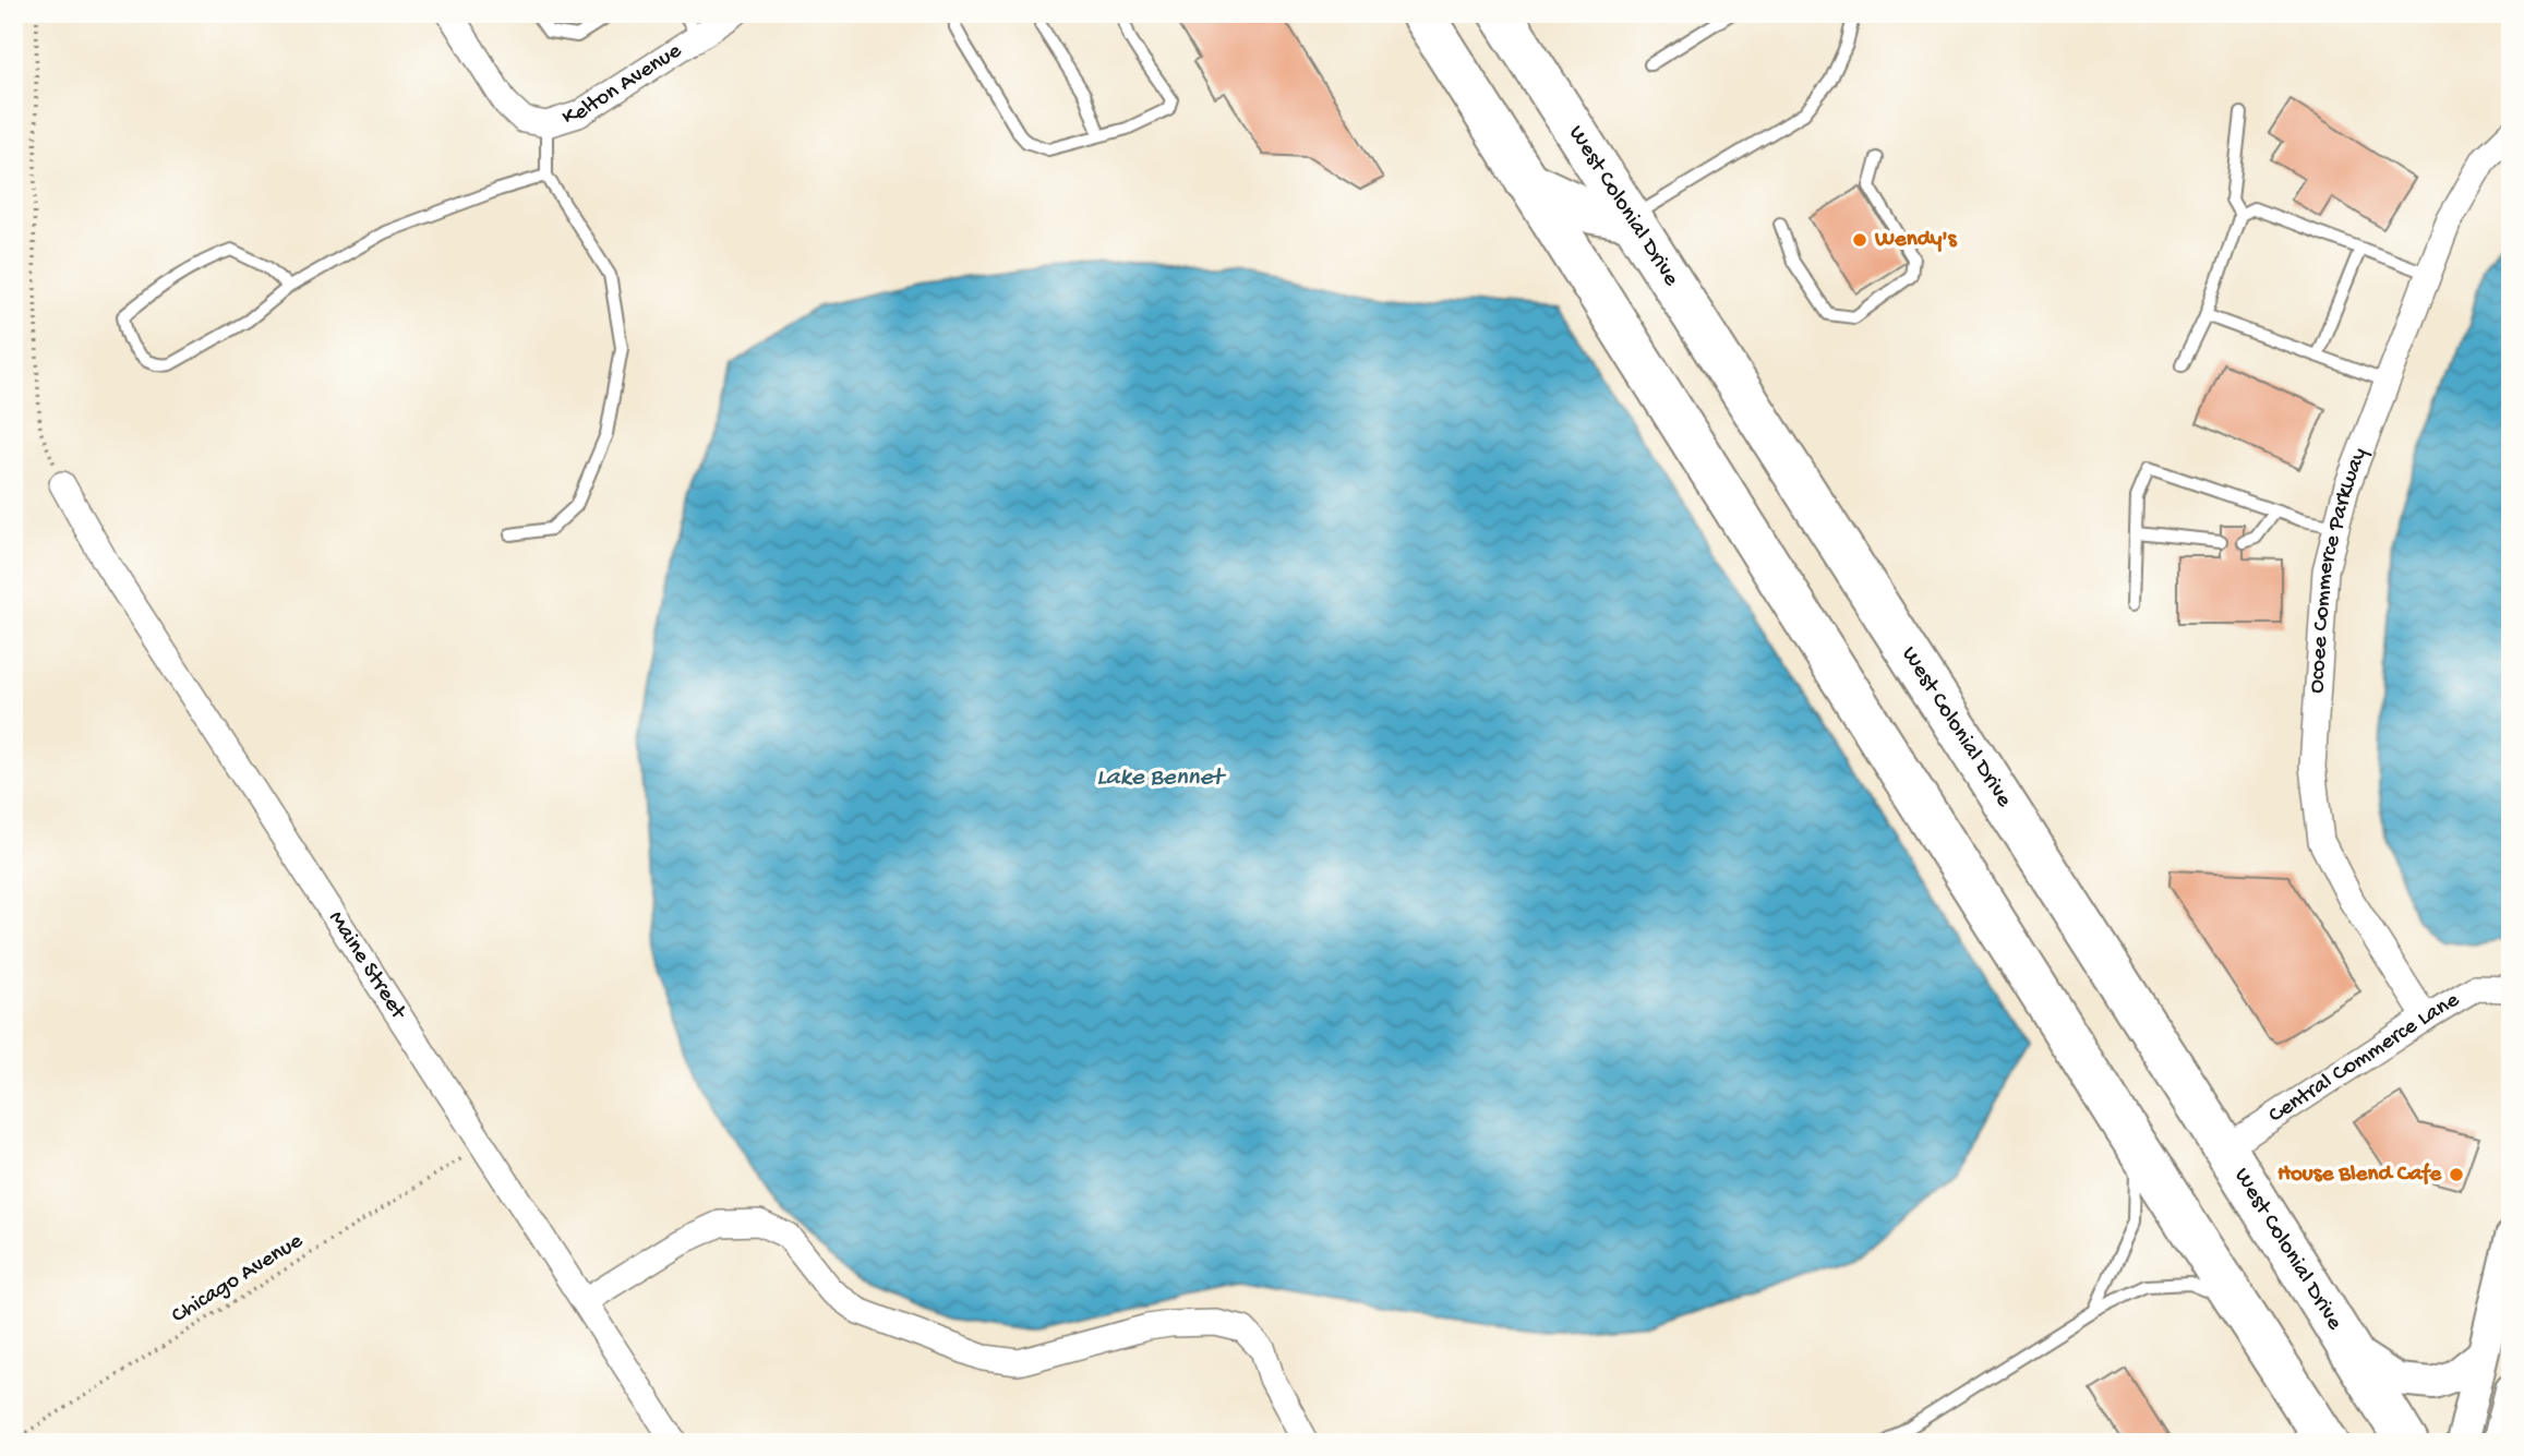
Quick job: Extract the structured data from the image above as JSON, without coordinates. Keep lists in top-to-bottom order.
{
  "streets": {
    "highway": ["West Colonial Drive"],
    "street": [
      "Kelton Avenue",
      "Ocoee Commerce Parkway",
      "Maine Street",
      "Central Commerce Lane"
    ],
    "path": ["Chicago Avenue"]
  },
  "crossings": [
    ["West Colonial Drive", "Central Commerce Lane"],
    ["Ocoee Commerce Parkway", "Central Commerce Lane"],
    ["Maine Street", "Chicago Avenue"]
  ],
  "water": ["Lake Bennet"],
  "places": ["Wendy's", "House Blend Cafe"]
}
